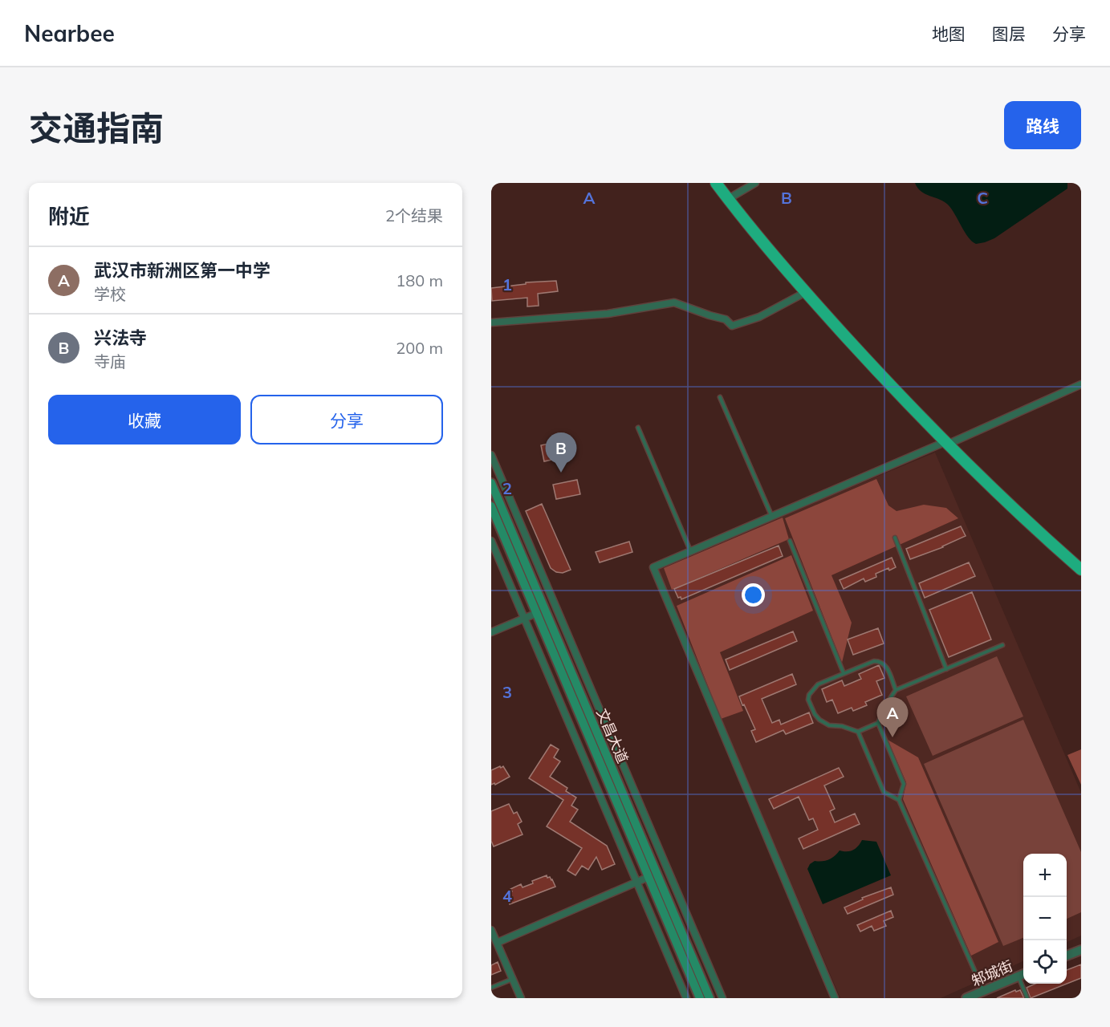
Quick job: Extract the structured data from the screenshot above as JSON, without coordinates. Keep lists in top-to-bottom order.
{
  "streets": {
    "main road": ["文昌大道"],
    "street": ["邾城街"]
  },
  "page": {
    "header": "Nearbee",
    "nav": ["地图", "图层", "分享"],
    "title": "交通指南",
    "buttons": [
      "路线",
      ["收藏", "分享"]
    ],
    "heading": ["附近", "2个结果"],
    "list": [
      {
        "mark": "A",
        "name": "武汉市新洲区第一中学",
        "note": "学校",
        "value": "180 m"
      },
      {
        "mark": "B",
        "name": "兴法寺",
        "note": "寺庙",
        "value": "200 m"
      }
    ],
    "pins": ["B", "A"],
    "map_buttons": ["+", "−"]
  },
  "grid": {
    "columns": ["A", "B", "C"],
    "rows": [
      "1",
      "2",
      "3",
      "4"
    ]
  }
}
